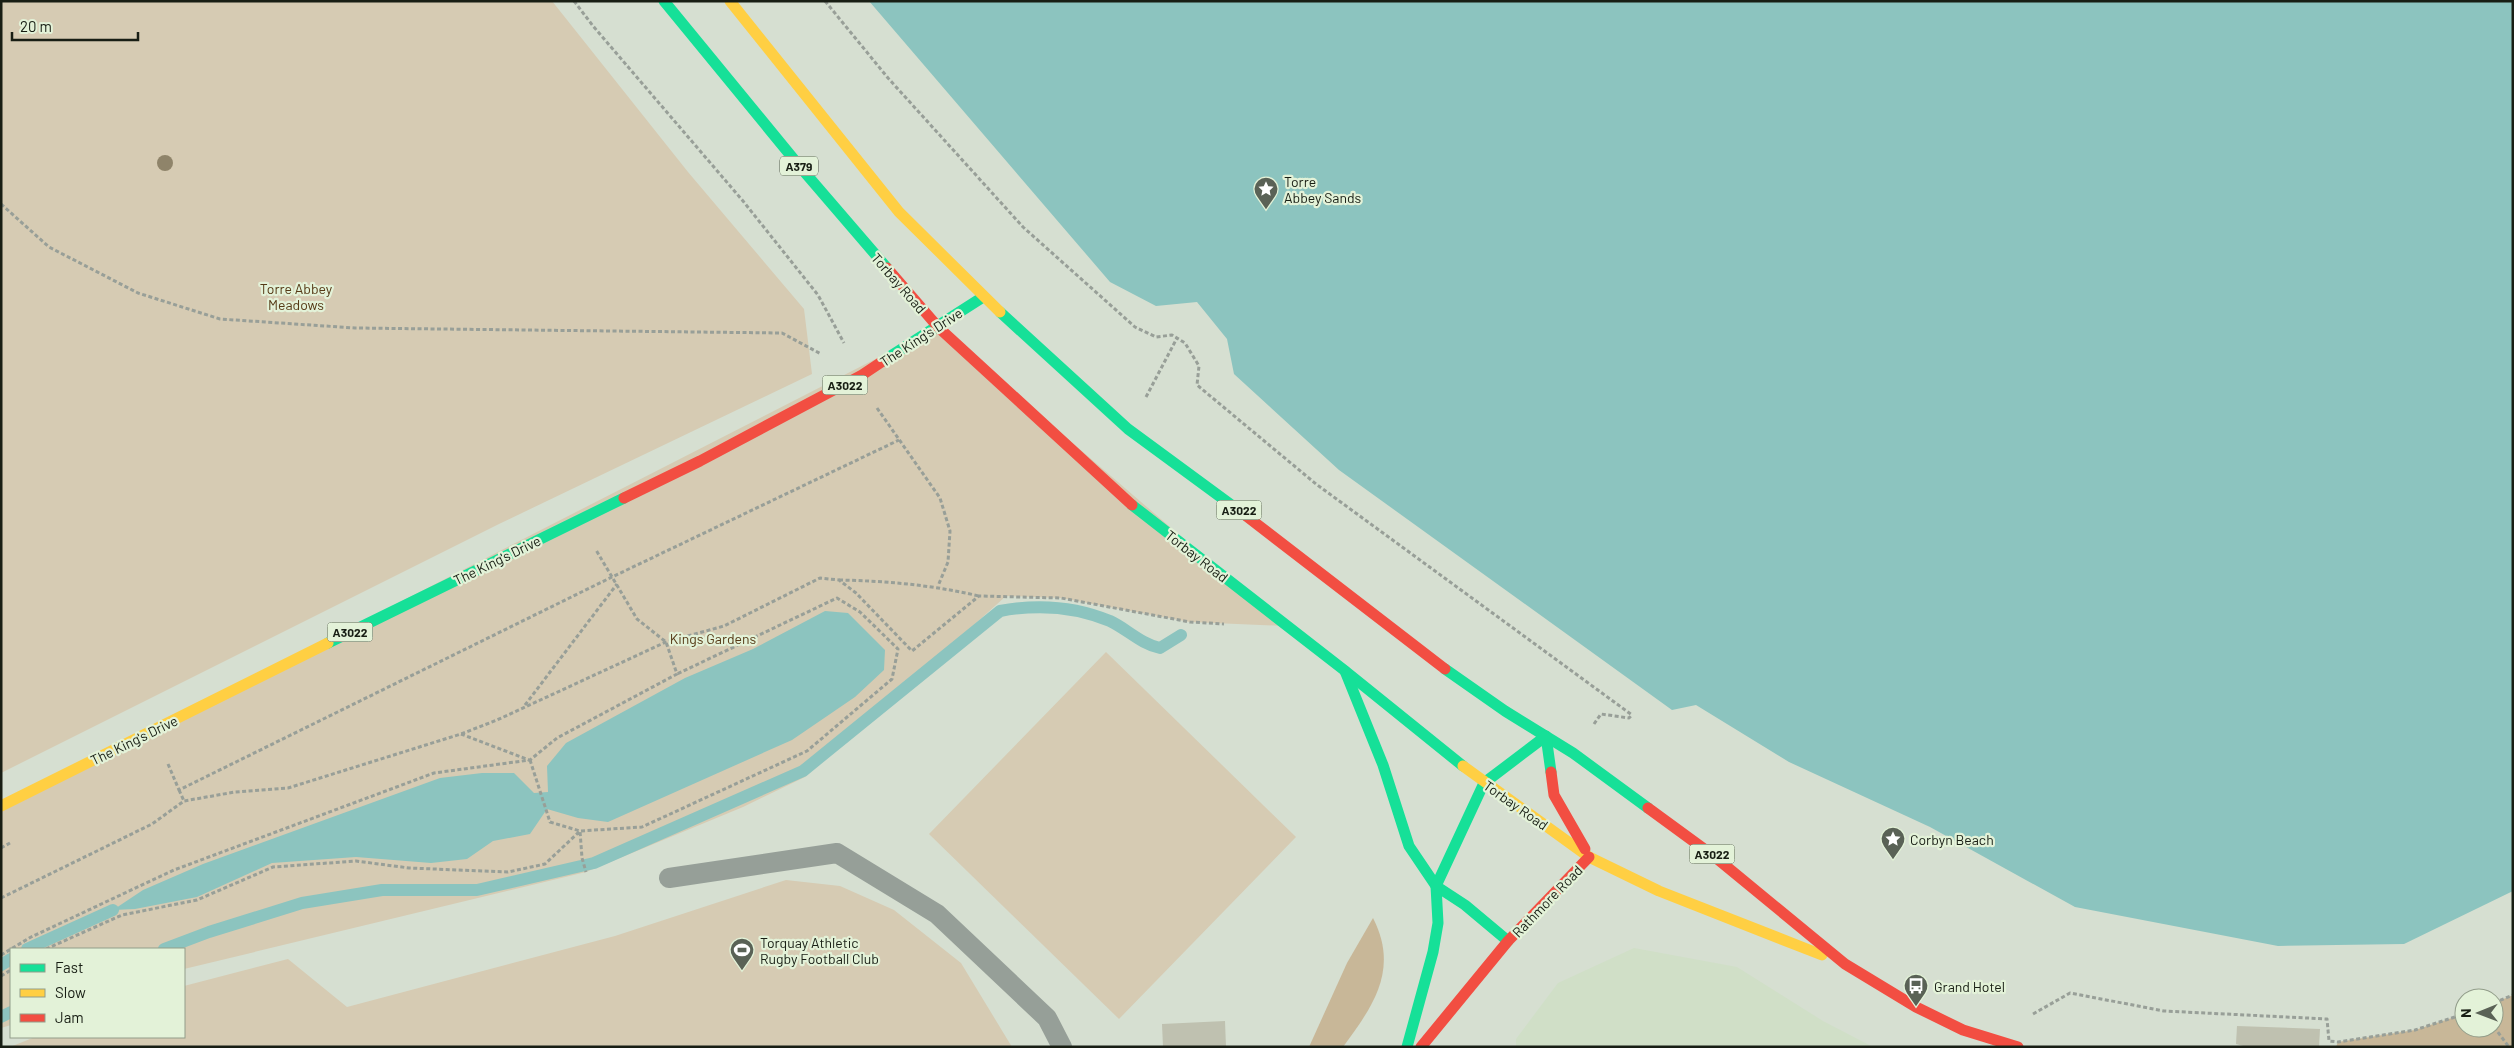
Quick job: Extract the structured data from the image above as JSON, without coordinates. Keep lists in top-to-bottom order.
{
  "streets": {
    "main road": [
      "A379",
      "Torbay Road",
      "The King's Drive",
      "A3022",
      "Rathmore Road"
    ]
  },
  "crossings": [
    ["Torbay Road", "The King's Drive"],
    ["Torbay Road", "A3022"],
    ["Torbay Road", "Rathmore Road"],
    ["A3022", "Rathmore Road"]
  ],
  "parks": ["Torre Abbey Meadows", "Kings Gardens"],
  "places": {
    "place": ["Torre Abbey Sands", "Corbyn Beach"],
    "sports": ["Torquay Athletic Rugby Football Club"],
    "bus stop": ["Grand Hotel"]
  },
  "legend": ["Fast", "Slow", "Jam"],
  "scale_bar": "20 m",
  "north": "left"
}
